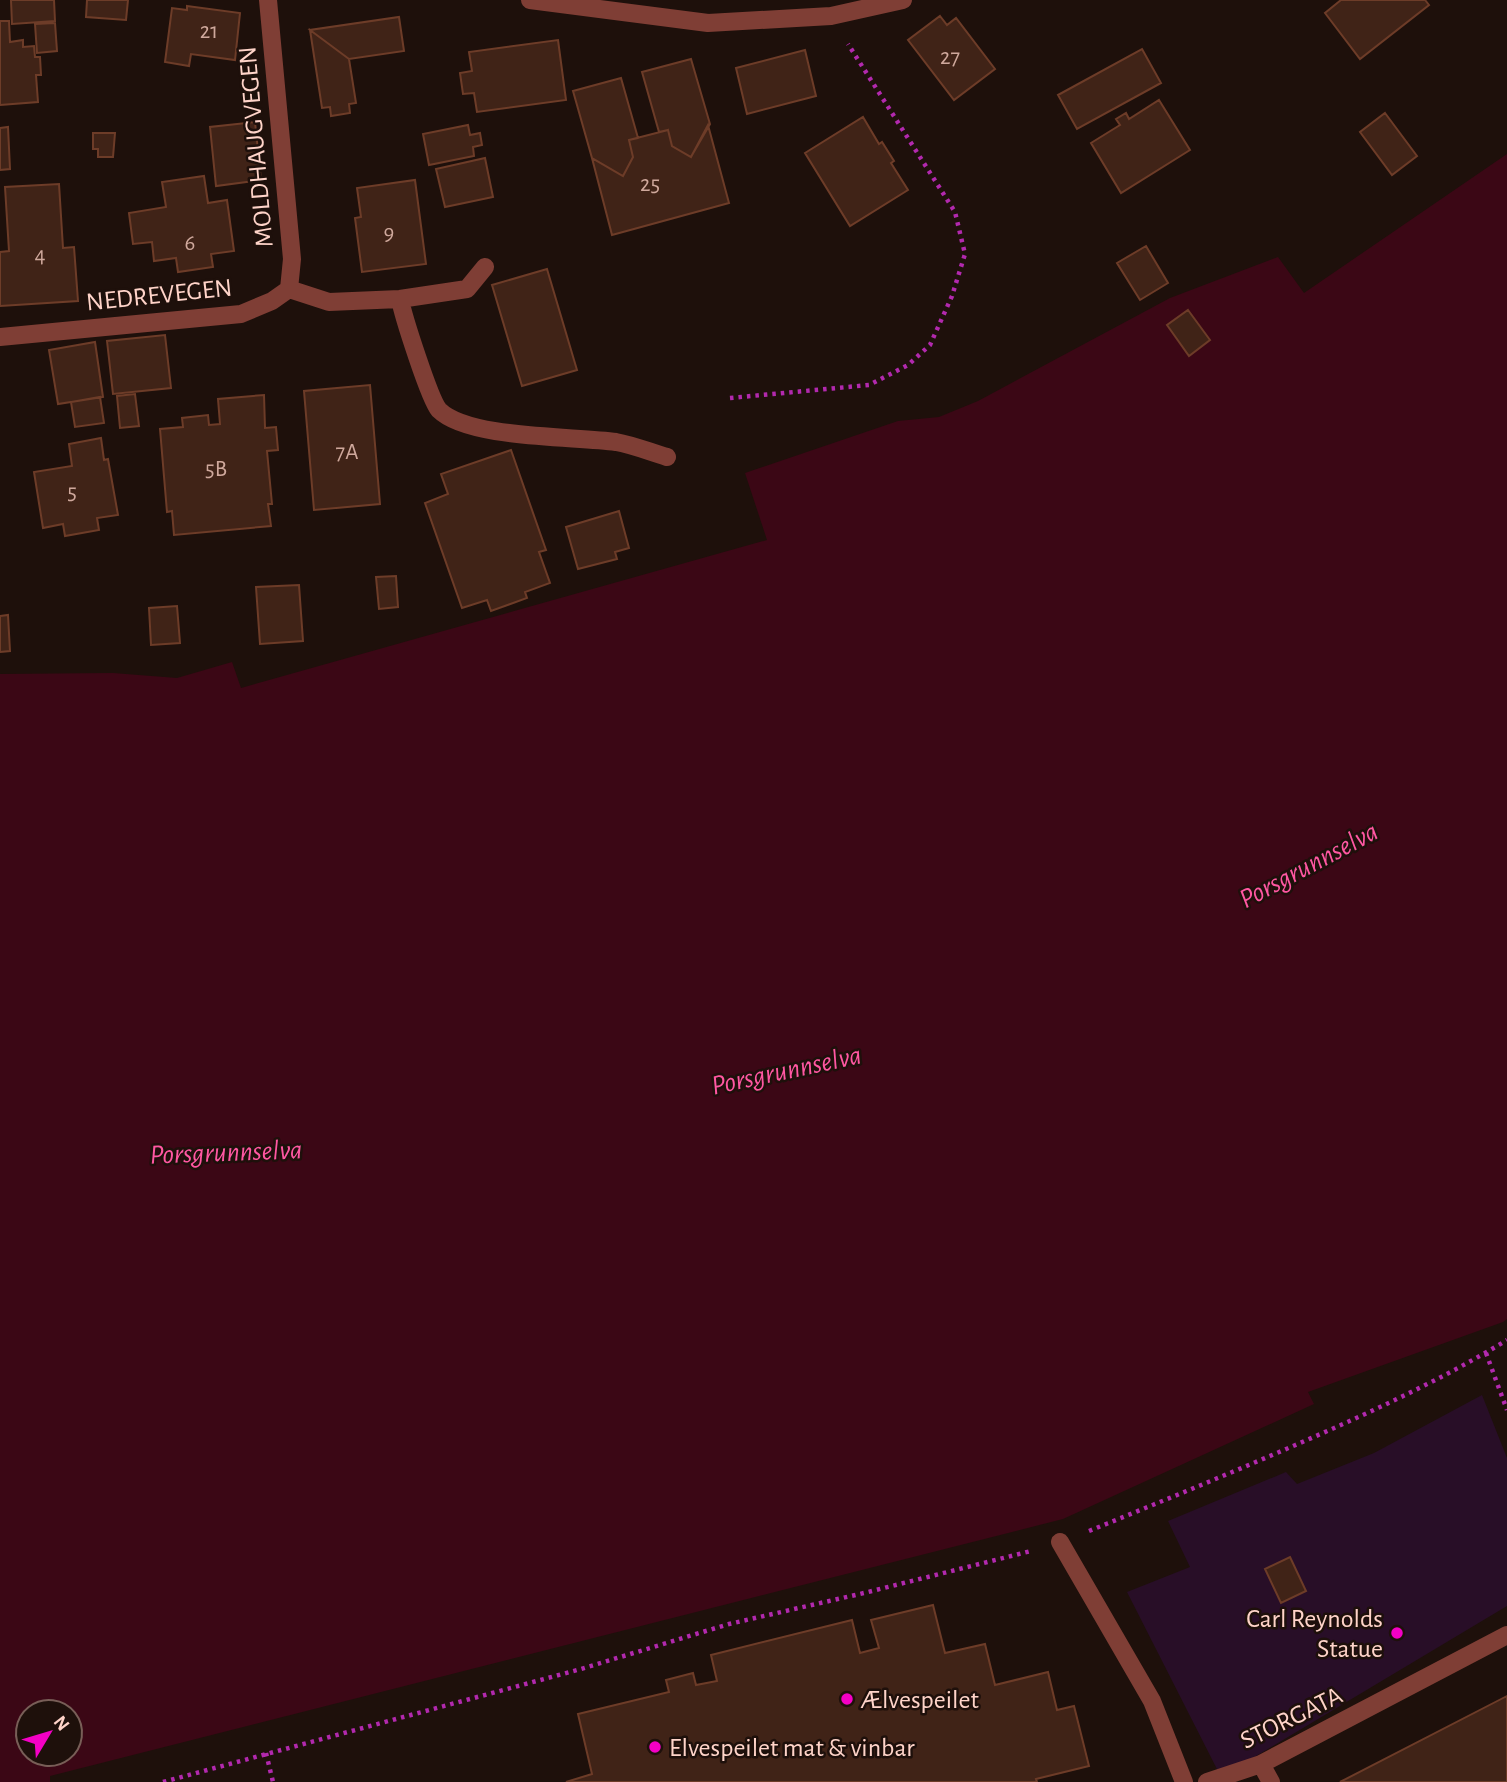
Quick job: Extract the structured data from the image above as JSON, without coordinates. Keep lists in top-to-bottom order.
{
  "streets": {
    "street": ["MOLDHAUGVEGEN", "NEDREVEGEN", "STORGATA"]
  },
  "crossings": [
    ["MOLDHAUGVEGEN", "NEDREVEGEN"]
  ],
  "water": ["Porsgrunnselva"],
  "places": ["Carl Reynolds Statue", "Ælvespeilet", "Elvespeilet mat & vinbar"],
  "house_numbers": [
    "21",
    "27",
    "25",
    "9",
    "6",
    "4",
    "7A",
    "5B",
    "5"
  ],
  "north": "top right"
}
